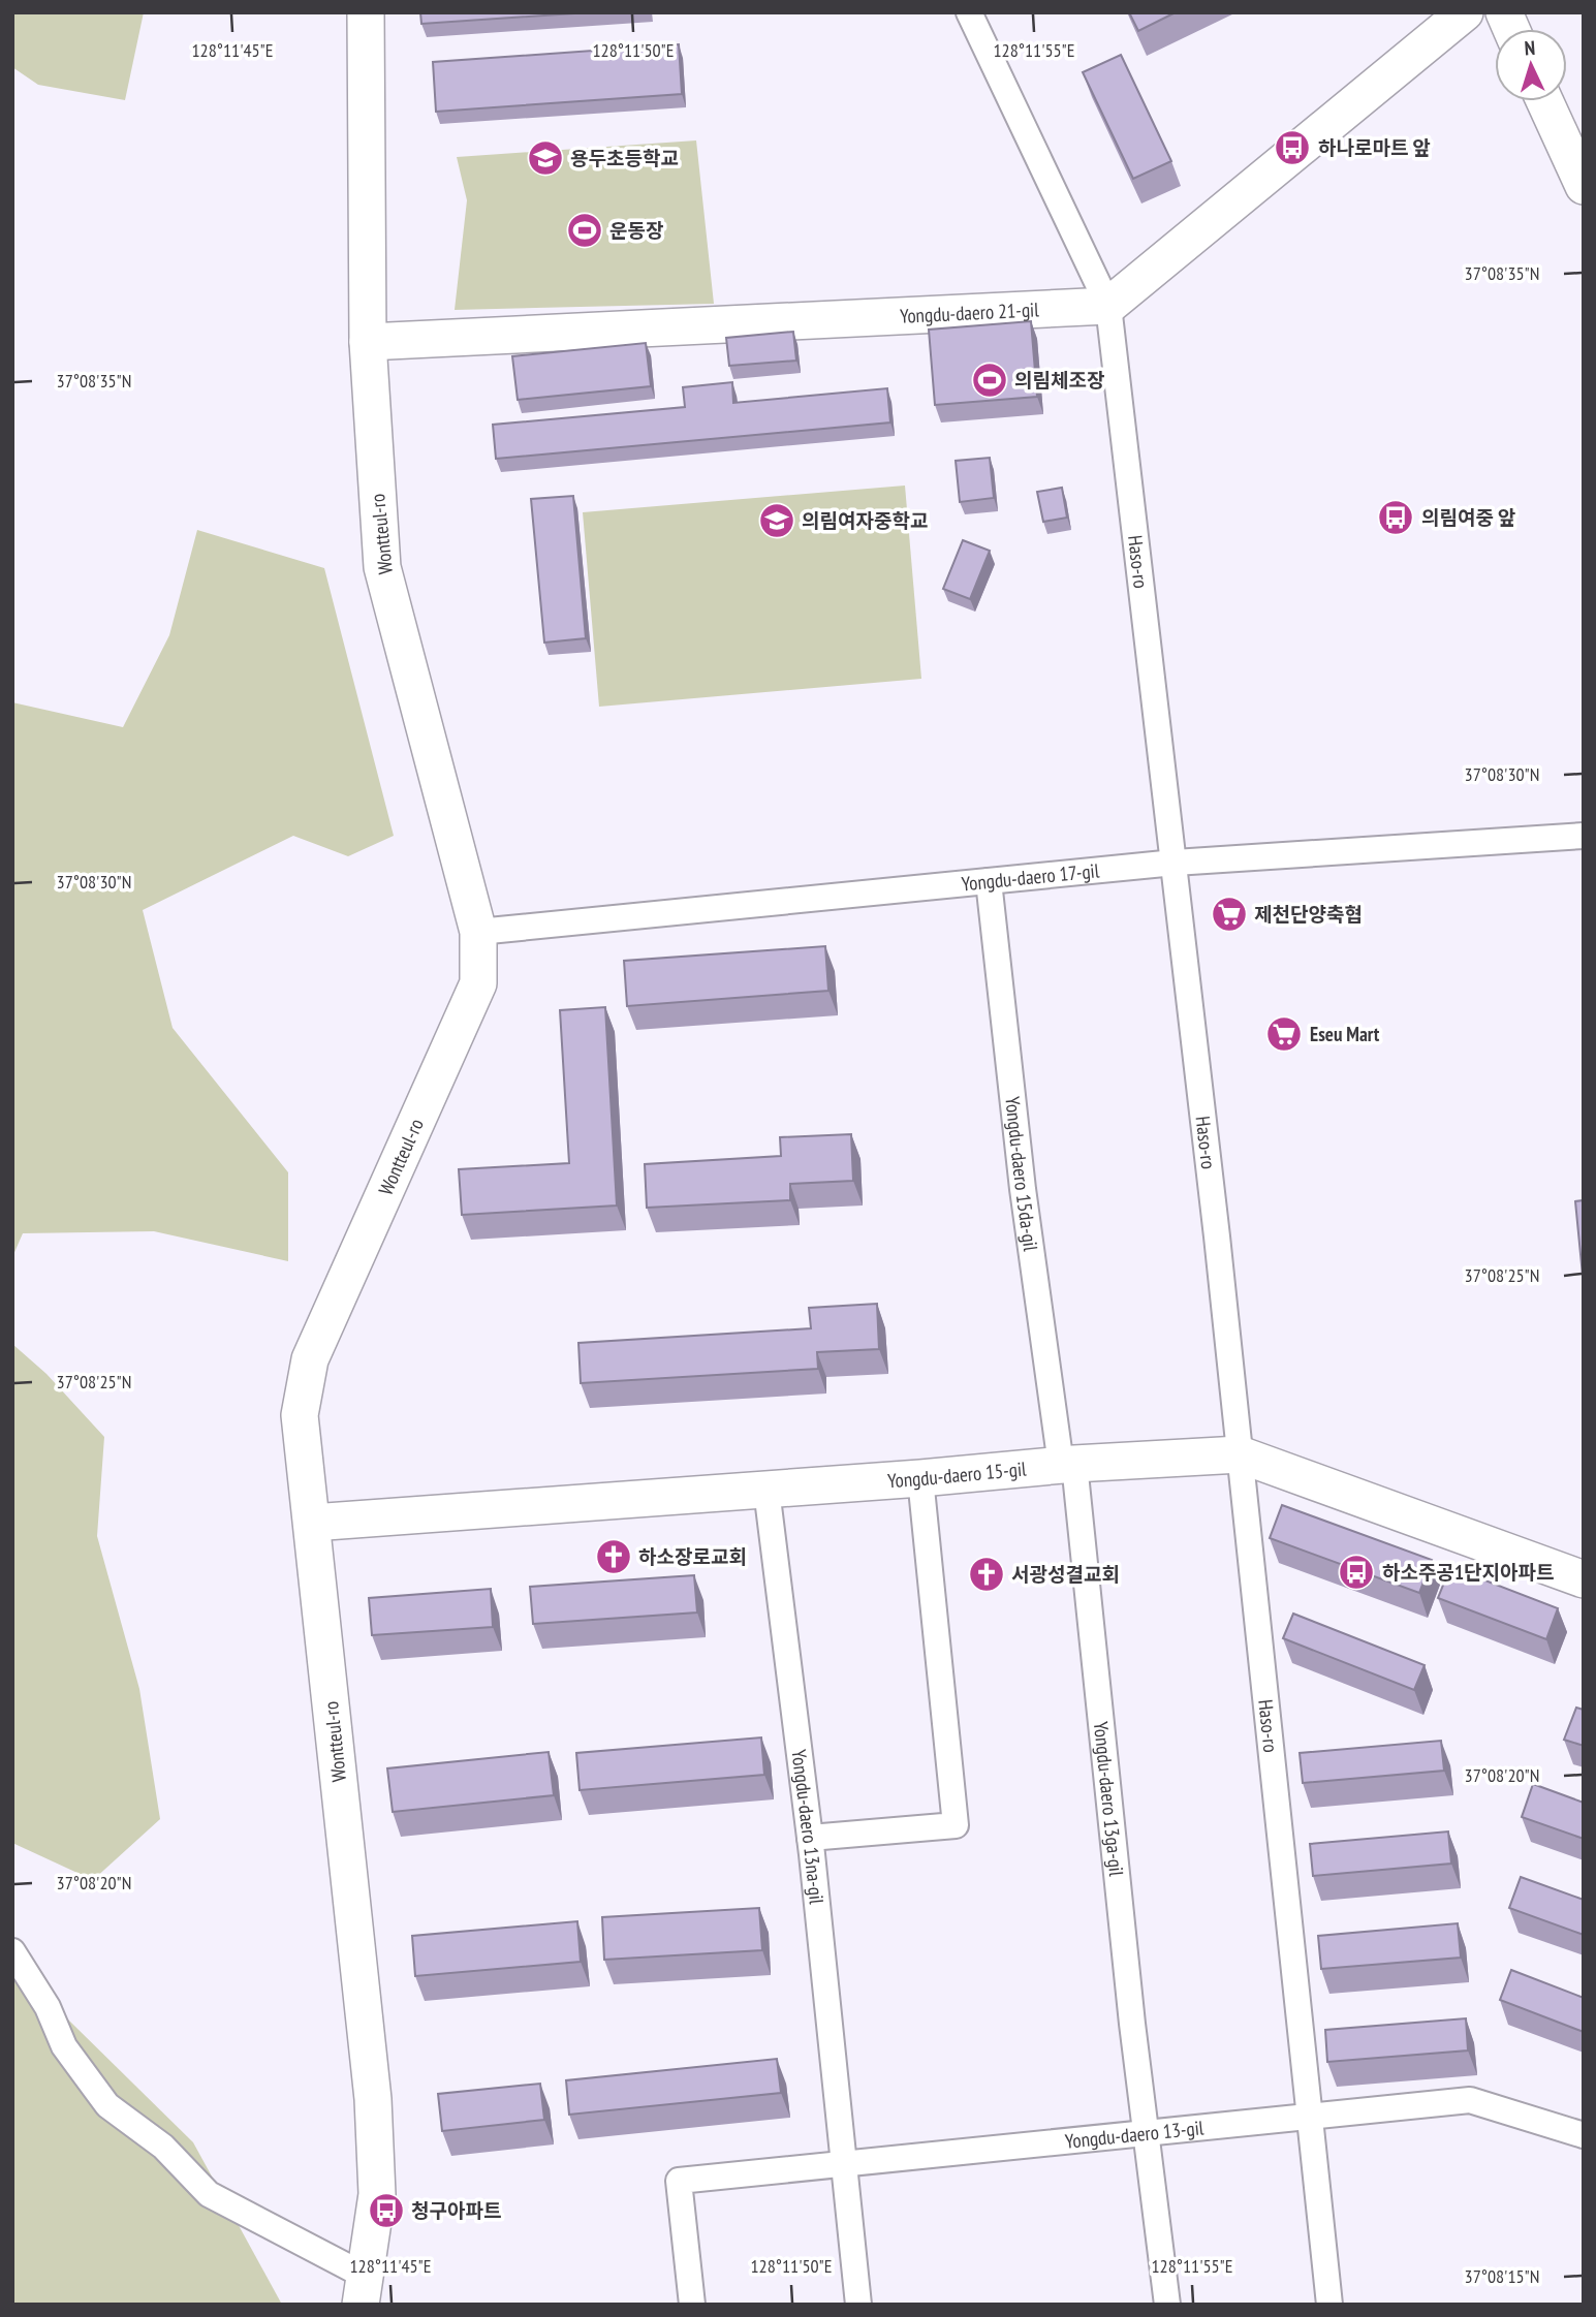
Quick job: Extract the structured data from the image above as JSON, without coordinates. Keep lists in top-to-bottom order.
{
  "streets": {
    "street": [
      "Yongdu-daero 21-gil",
      "Wontteul-ro",
      "Haso-ro",
      "Yongdu-daero 17-gil",
      "Yongdu-daero 15da-gil",
      "Yongdu-daero 15-gil",
      "Yongdu-daero 13ga-gil",
      "Yongdu-daero 13na-gil",
      "Yongdu-daero 13-gil"
    ]
  },
  "crossings": [
    ["Yongdu-daero 21-gil", "Wontteul-ro"],
    ["Yongdu-daero 21-gil", "Haso-ro"],
    ["Wontteul-ro", "Yongdu-daero 17-gil"],
    ["Wontteul-ro", "Yongdu-daero 15-gil"],
    ["Haso-ro", "Yongdu-daero 17-gil"],
    ["Haso-ro", "Yongdu-daero 15-gil"],
    ["Haso-ro", "Yongdu-daero 13-gil"],
    ["Yongdu-daero 17-gil", "Yongdu-daero 15da-gil"],
    ["Yongdu-daero 15da-gil", "Yongdu-daero 15-gil"],
    ["Yongdu-daero 15da-gil", "Yongdu-daero 13ga-gil"],
    ["Yongdu-daero 15-gil", "Yongdu-daero 13ga-gil"],
    ["Yongdu-daero 15-gil", "Yongdu-daero 13na-gil"],
    ["Yongdu-daero 13ga-gil", "Yongdu-daero 13-gil"],
    ["Yongdu-daero 13na-gil", "Yongdu-daero 13-gil"]
  ],
  "places": {
    "bus stop": [
      "하나로마트 앞",
      "의림여중 앞",
      "하소주공1단지아파트",
      "청구아파트"
    ],
    "school or university": ["용두초등학교", "의림여자중학교"],
    "sports": ["운동장", "의림체조장"],
    "supermarket": ["제천단양축협", "Eseu Mart"],
    "church": ["하소장로교회", "서광성결교회"]
  },
  "north": "top",
  "coordinates": [
    "128°11'45\"E",
    "128°11'50\"E",
    "128°11'55\"E",
    "37°08'35\"N",
    "37°08'30\"N",
    "37°08'25\"N",
    "37°08'20\"N",
    "37°08'15\"N"
  ]
}
